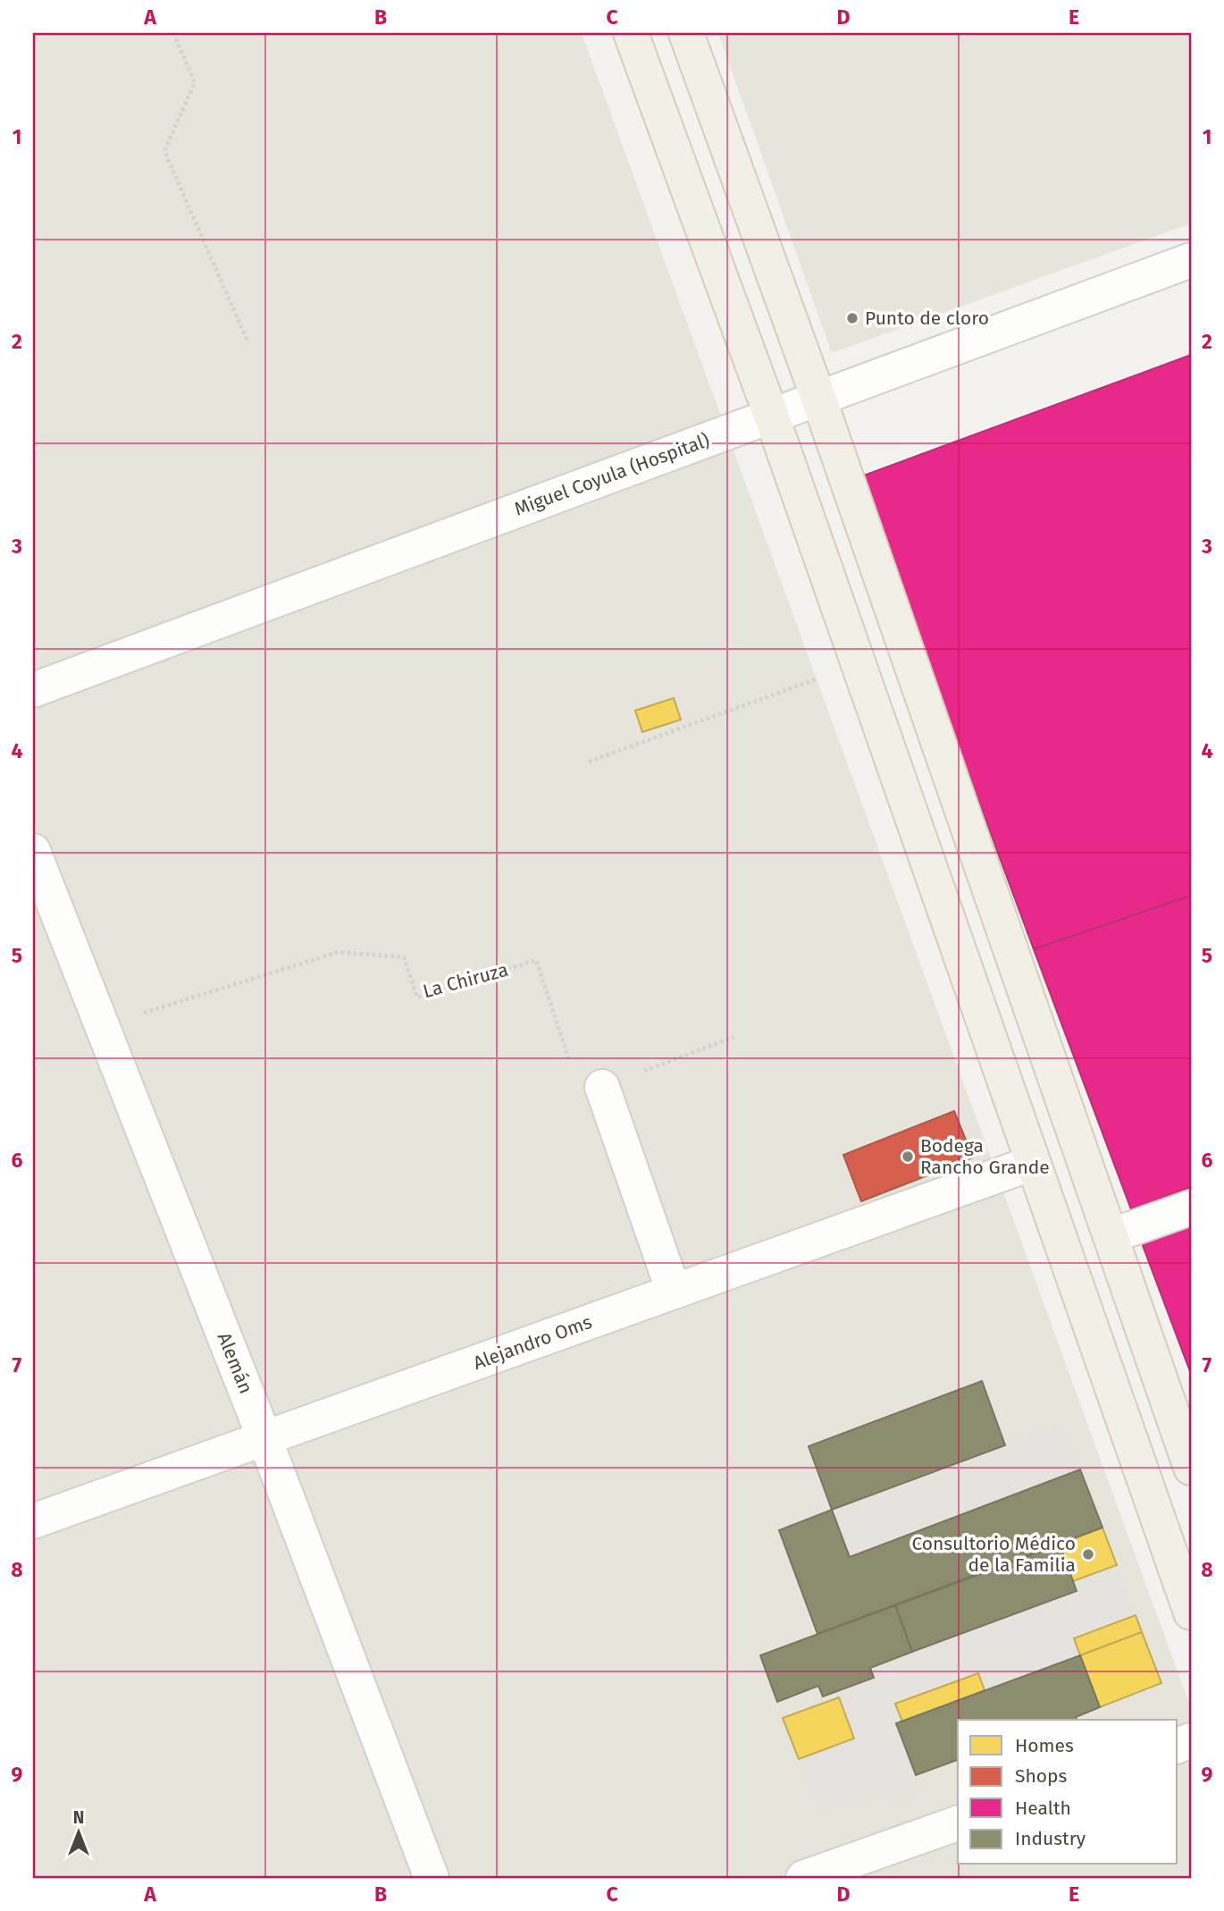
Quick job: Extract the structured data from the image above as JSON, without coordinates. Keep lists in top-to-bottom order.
{
  "streets": {
    "street": ["Miguel Coyula (Hospital)", "Alejandro Oms", "Alemán"],
    "path": ["La Chiruza"]
  },
  "crossings": [
    ["La Chiruza", "Alemán"],
    ["Alejandro Oms", "Alemán"]
  ],
  "places": ["Punto de cloro", "Bodega Rancho Grande", "Consultorio Médico de la Familia"],
  "legend": [
    "Homes",
    "Shops",
    "Health",
    "Industry"
  ],
  "north": "top",
  "grid": {
    "columns": [
      "A",
      "B",
      "C",
      "D",
      "E"
    ],
    "rows": [
      "1",
      "2",
      "3",
      "4",
      "5",
      "6",
      "7",
      "8",
      "9"
    ]
  }
}
